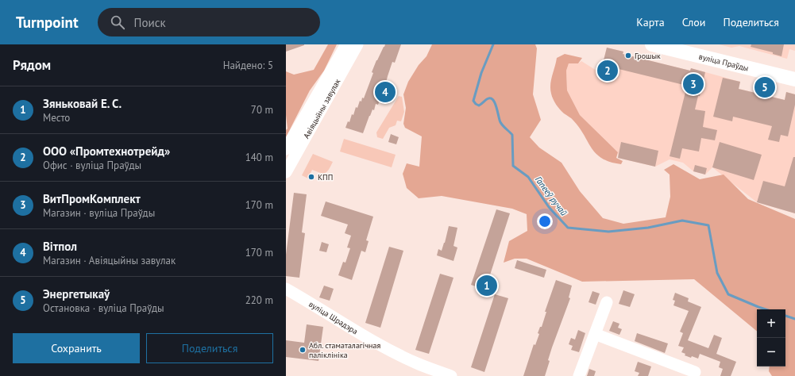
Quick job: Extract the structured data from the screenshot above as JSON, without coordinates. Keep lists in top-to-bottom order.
{
  "streets": {
    "main road": ["вуліца Праўды"],
    "street": ["Авіяцыйны завулак", "вуліца Шрадэра"]
  },
  "water": ["Гапееў ручай"],
  "places": ["Грошык", "КПП", "Абл. стаматалагічная паліклініка"],
  "page": {
    "header": "Turnpoint",
    "search": "Поиск",
    "nav": ["Карта", "Слои", "Поделиться"],
    "heading": ["Рядом", "Найдено: 5"],
    "pins": [
      "2",
      "3",
      "5",
      "4",
      "1"
    ],
    "list": [
      {
        "mark": "1",
        "name": "Зяньковай Е. С.",
        "note": "Место",
        "value": "70 m"
      },
      {
        "mark": "2",
        "name": "ООО «Промтехнотрейд»",
        "note": "Офис · вуліца Праўды",
        "value": "140 m"
      },
      {
        "mark": "3",
        "name": "ВитПромКомплект",
        "note": "Магазин · вуліца Праўды",
        "value": "170 m"
      },
      {
        "mark": "4",
        "name": "Вітпол",
        "note": "Магазин · Авіяцыйны завулак",
        "value": "170 m"
      },
      {
        "mark": "5",
        "name": "Энергетыкаў",
        "note": "Остановка · вуліца Праўды",
        "value": "220 m"
      }
    ],
    "map_buttons": ["+", "−"],
    "buttons": ["Сохранить", "Поделиться"]
  }
}
